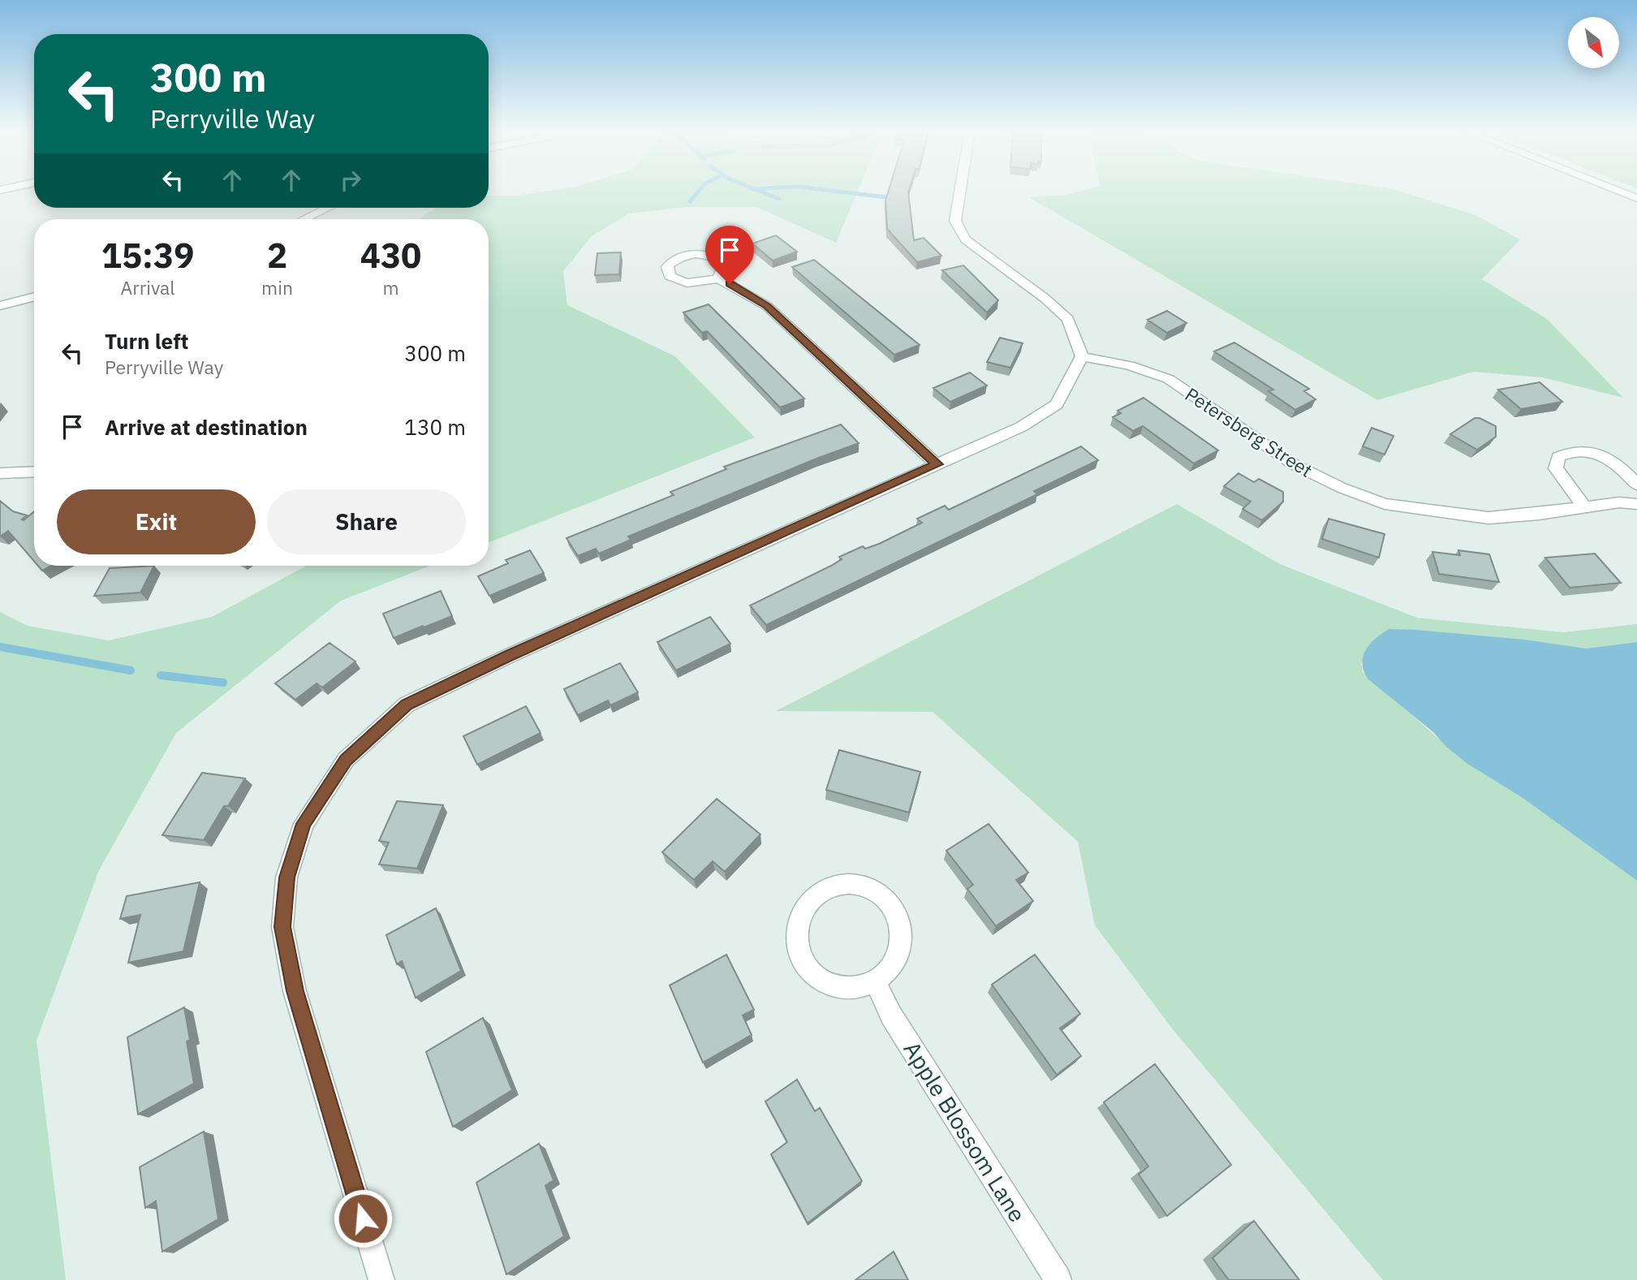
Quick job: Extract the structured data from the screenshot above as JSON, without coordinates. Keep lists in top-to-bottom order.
{
  "streets": {
    "street": ["Petersberg Street", "Apple Blossom Lane"]
  },
  "north": "bottom right",
  "page": {
    "turn": ["300 m", "Perryville Way"],
    "eta": [
      "15:39",
      "Arrival",
      "2",
      "min",
      "430",
      "m"
    ],
    "list": [
      {
        "name": "Turn left",
        "note": "Perryville Way",
        "value": "300 m"
      },
      {
        "name": "Arrive at destination",
        "value": "130 m"
      }
    ],
    "buttons": ["Exit", "Share"]
  }
}
